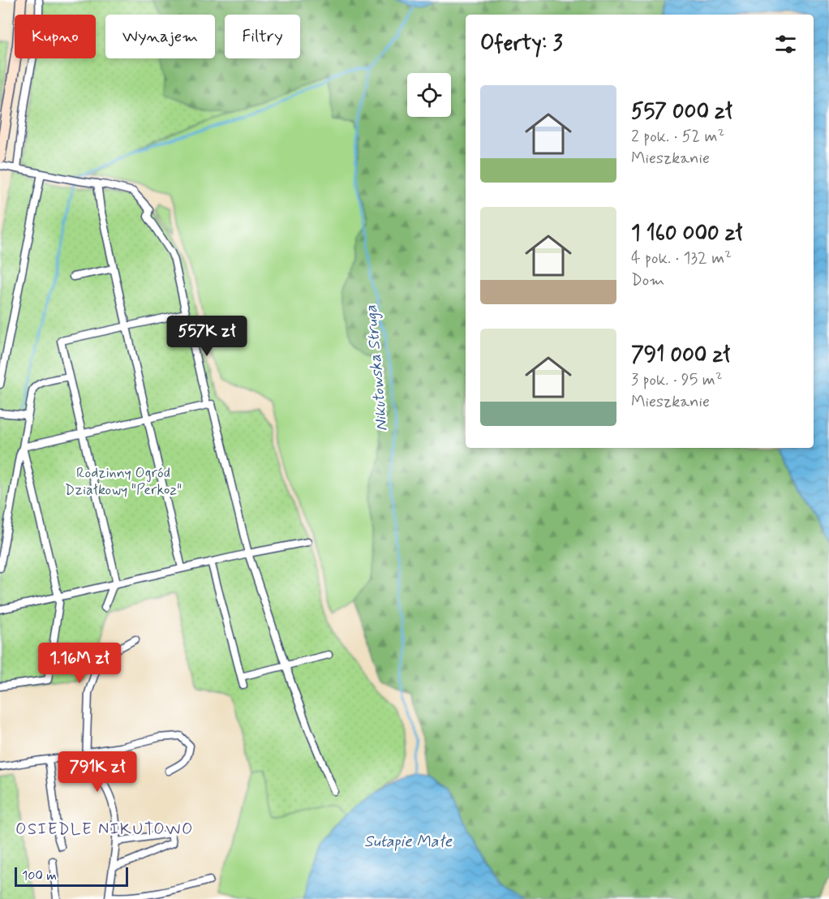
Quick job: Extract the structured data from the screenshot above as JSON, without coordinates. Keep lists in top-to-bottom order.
{
  "districts": ["OSIEDLE NIKUTOWO"],
  "water": ["Nikutowska Struga", "Sutapie Małe"],
  "parks": ["Rodzinny Ogród Działkowy \"Perkoz\""],
  "scale_bar": "100 m",
  "page": {
    "chip": ["Kupno", "Wynajem", "Filtry"],
    "heading": "Oferty: 3",
    "list": [
      {
        "name": "557 000 zł",
        "note": "2 pok. · 52 m² · Mieszkanie"
      },
      {
        "name": "1 160 000 zł",
        "note": "4 pok. · 132 m² · Dom"
      },
      {
        "name": "791 000 zł",
        "note": "3 pok. · 95 m² · Mieszkanie"
      }
    ],
    "price": ["557K zł", "1.16M zł", "791K zł"],
    "scale": "100 m"
  }
}
